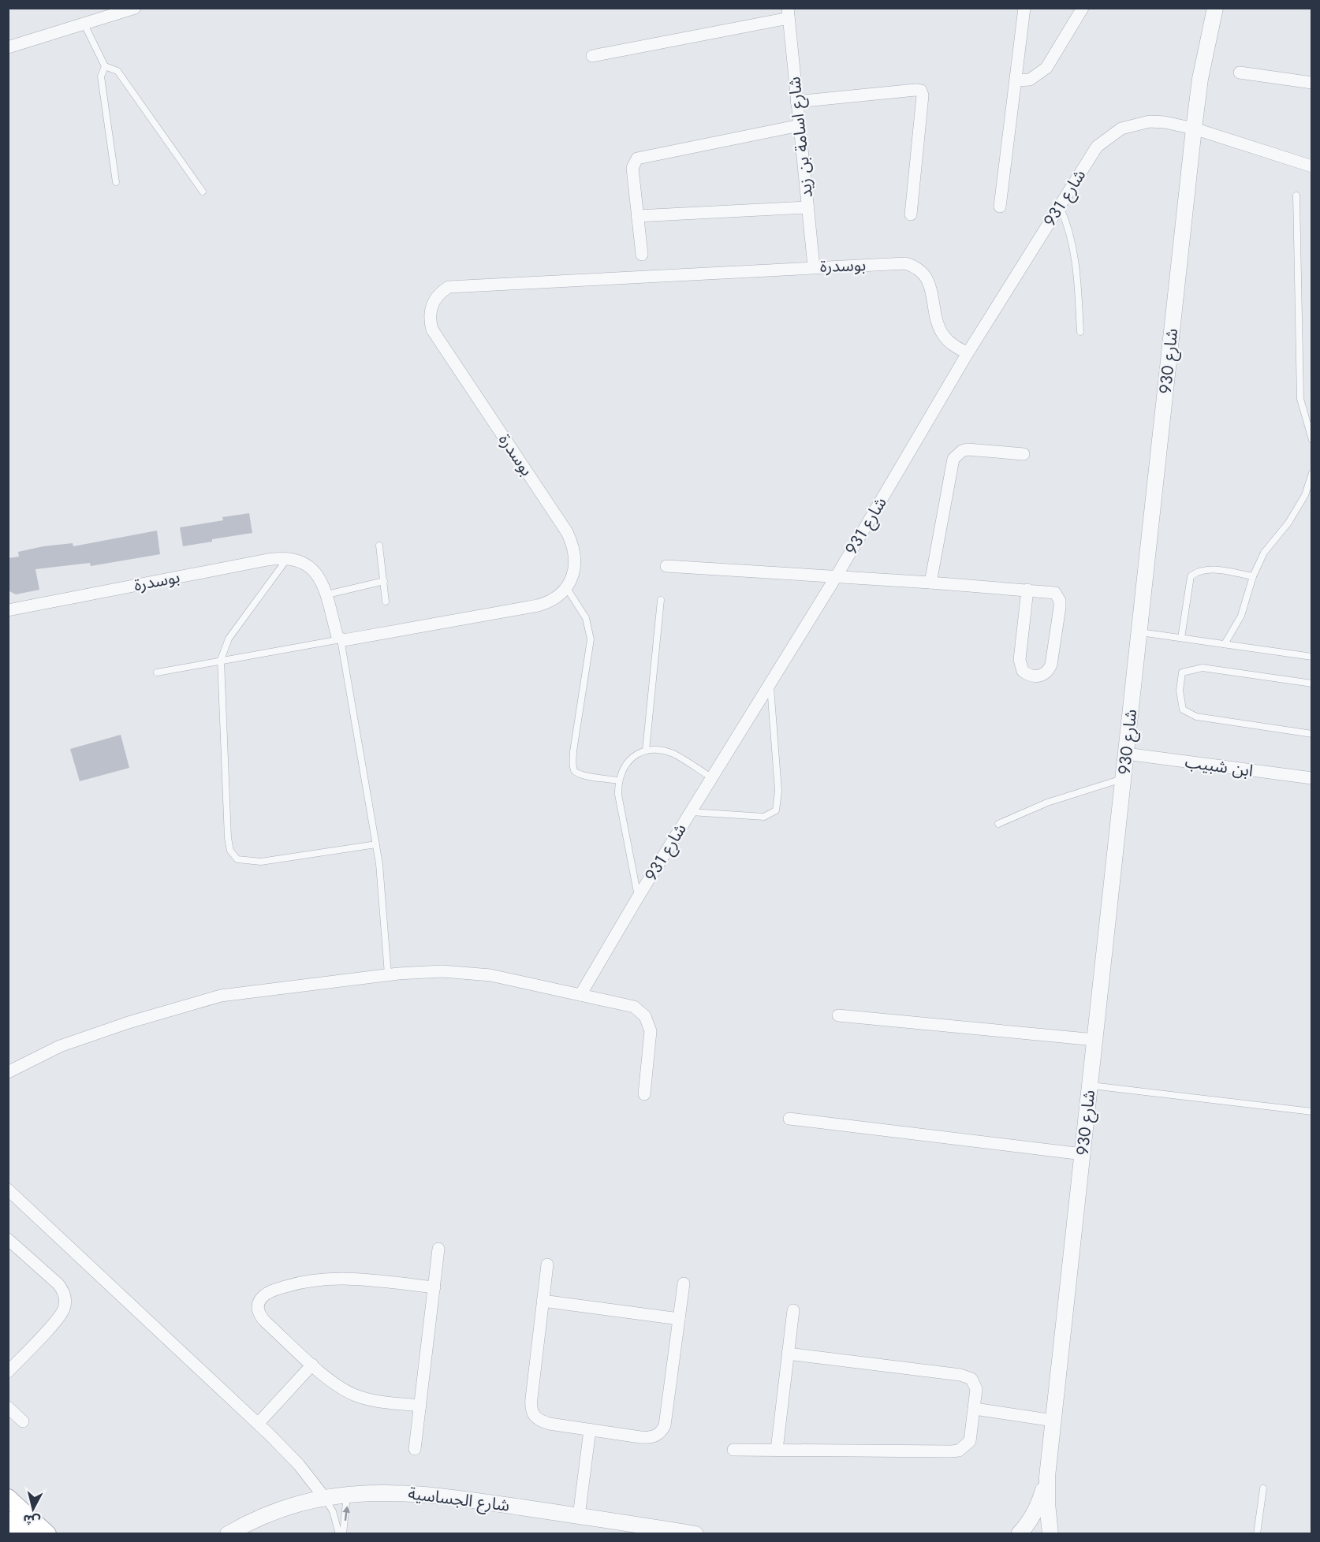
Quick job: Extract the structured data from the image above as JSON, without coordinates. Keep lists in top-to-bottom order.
{
  "streets": {
    "street": [
      "شارع اسامة بن زيد",
      "شارع 931",
      "بوسدرة",
      "شارع 930",
      "ابن شبيب",
      "شارع الجساسية"
    ]
  },
  "crossings": [
    ["شارع اسامة بن زيد", "بوسدرة"],
    ["شارع 931", "بوسدرة"],
    ["شارع 931", "شارع 930"],
    ["شارع 930", "ابن شبيب"]
  ],
  "north": "bottom"
}
